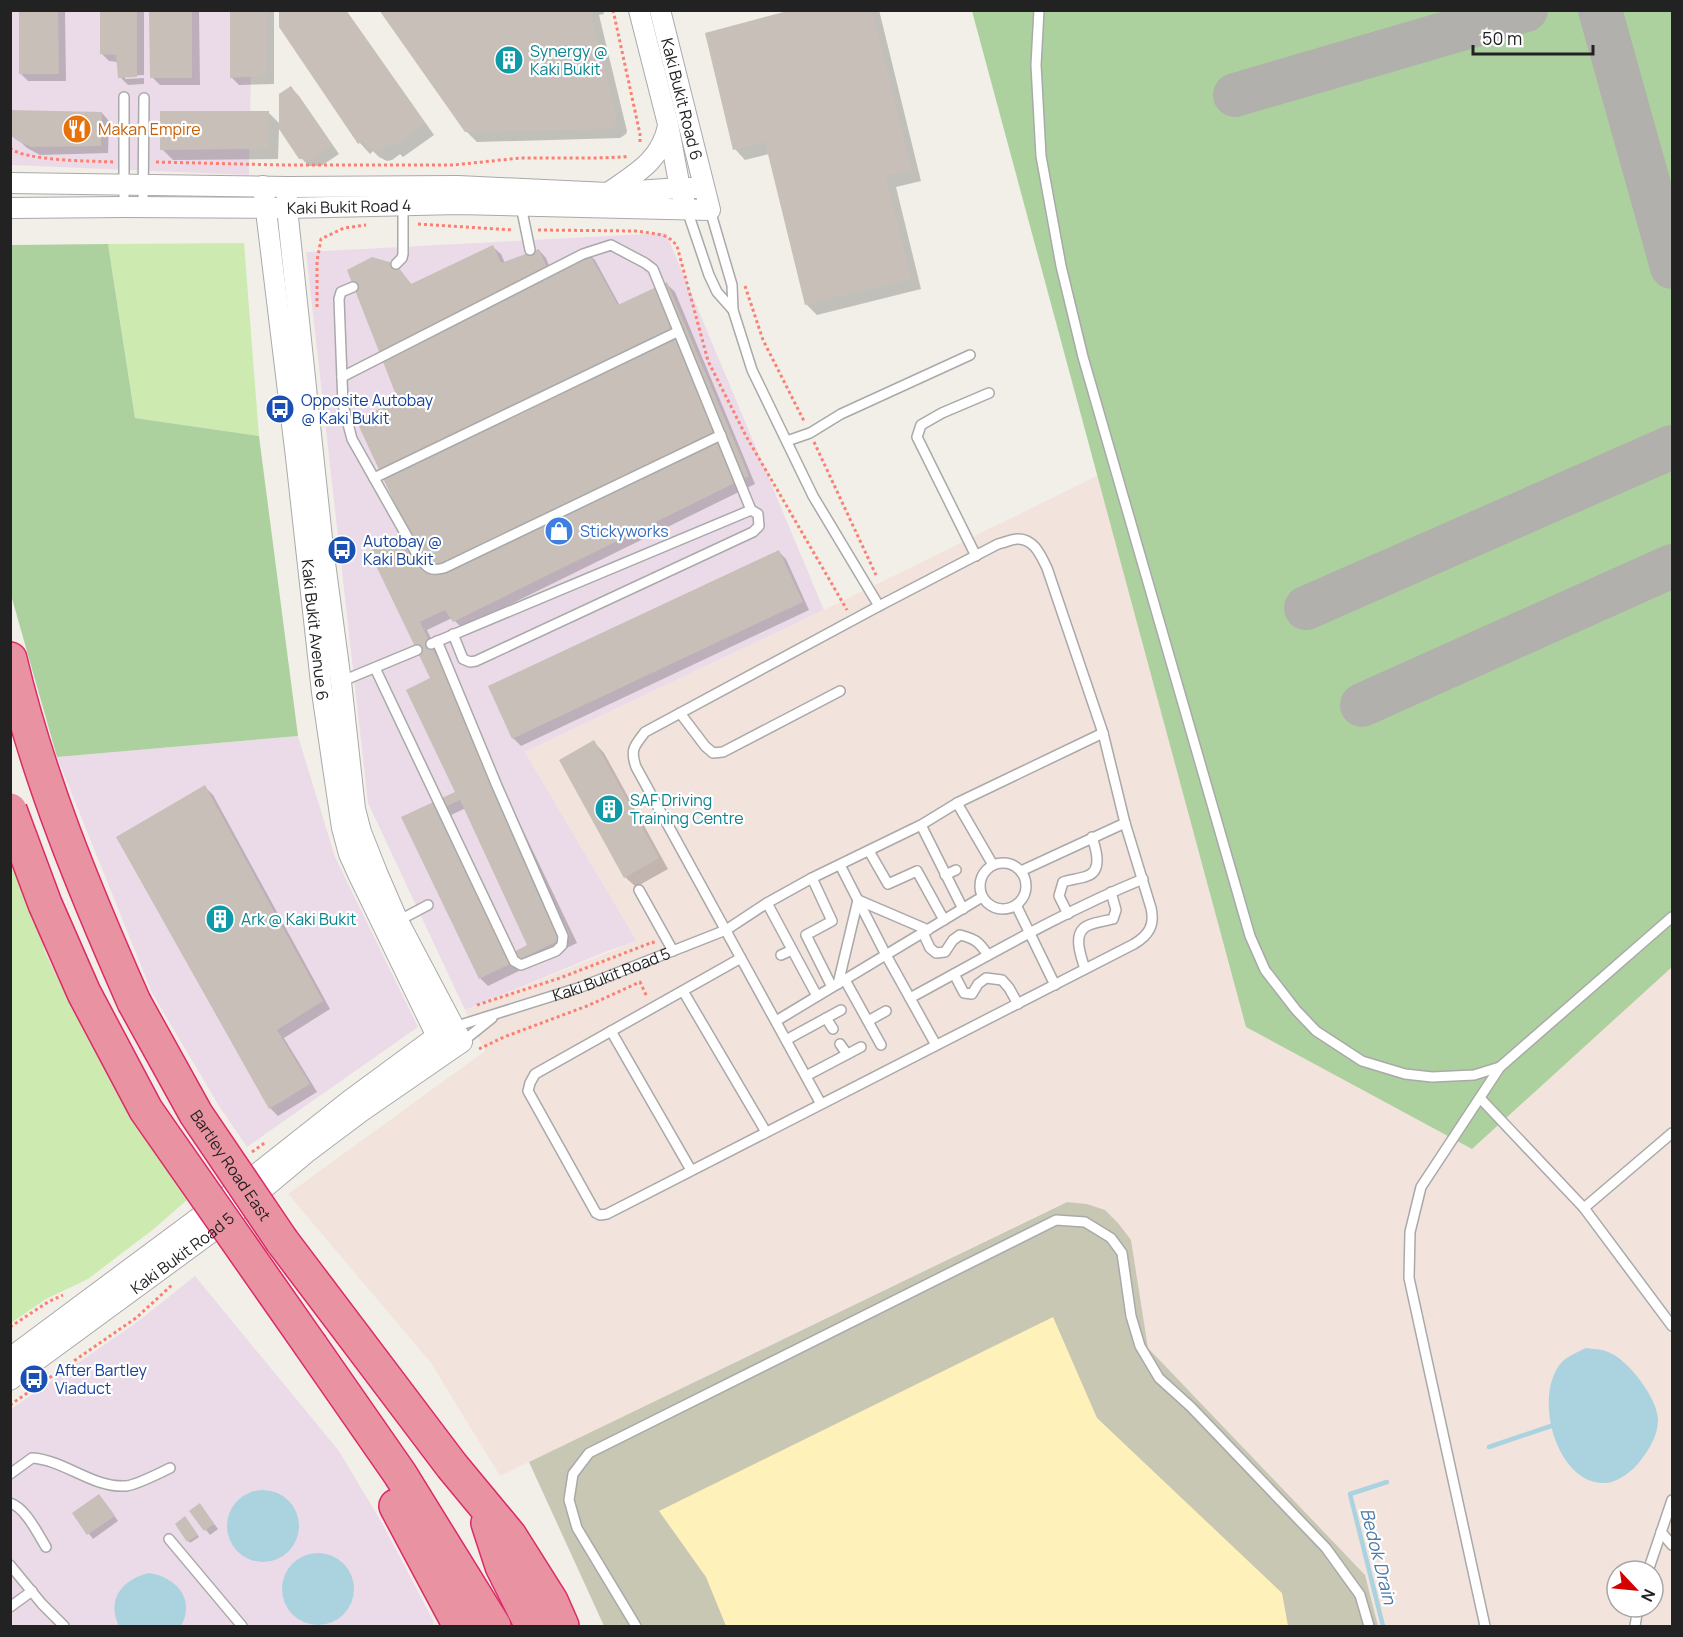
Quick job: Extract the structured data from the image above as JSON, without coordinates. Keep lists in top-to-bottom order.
{
  "streets": {
    "highway": ["Bartley Road East"],
    "street": [
      "Kaki Bukit Road 6",
      "Kaki Bukit Road 4",
      "Kaki Bukit Avenue 6",
      "Kaki Bukit Road 5"
    ]
  },
  "crossings": [
    ["Kaki Bukit Road 6", "Kaki Bukit Road 4"],
    ["Kaki Bukit Road 4", "Kaki Bukit Avenue 6"],
    ["Kaki Bukit Avenue 6", "Kaki Bukit Road 5"]
  ],
  "water": ["Bedok Drain"],
  "places": {
    "building": ["Synergy @ Kaki Bukit", "SAF Driving Training Centre", "Ark @ Kaki Bukit"],
    "restaurant": ["Makan Empire"],
    "bus stop": ["Opposite Autobay @ Kaki Bukit", "Autobay @ Kaki Bukit", "After Bartley Viaduct"],
    "shop": ["Stickyworks"]
  },
  "scale_bar": "50 m",
  "north": "bottom right"
}
